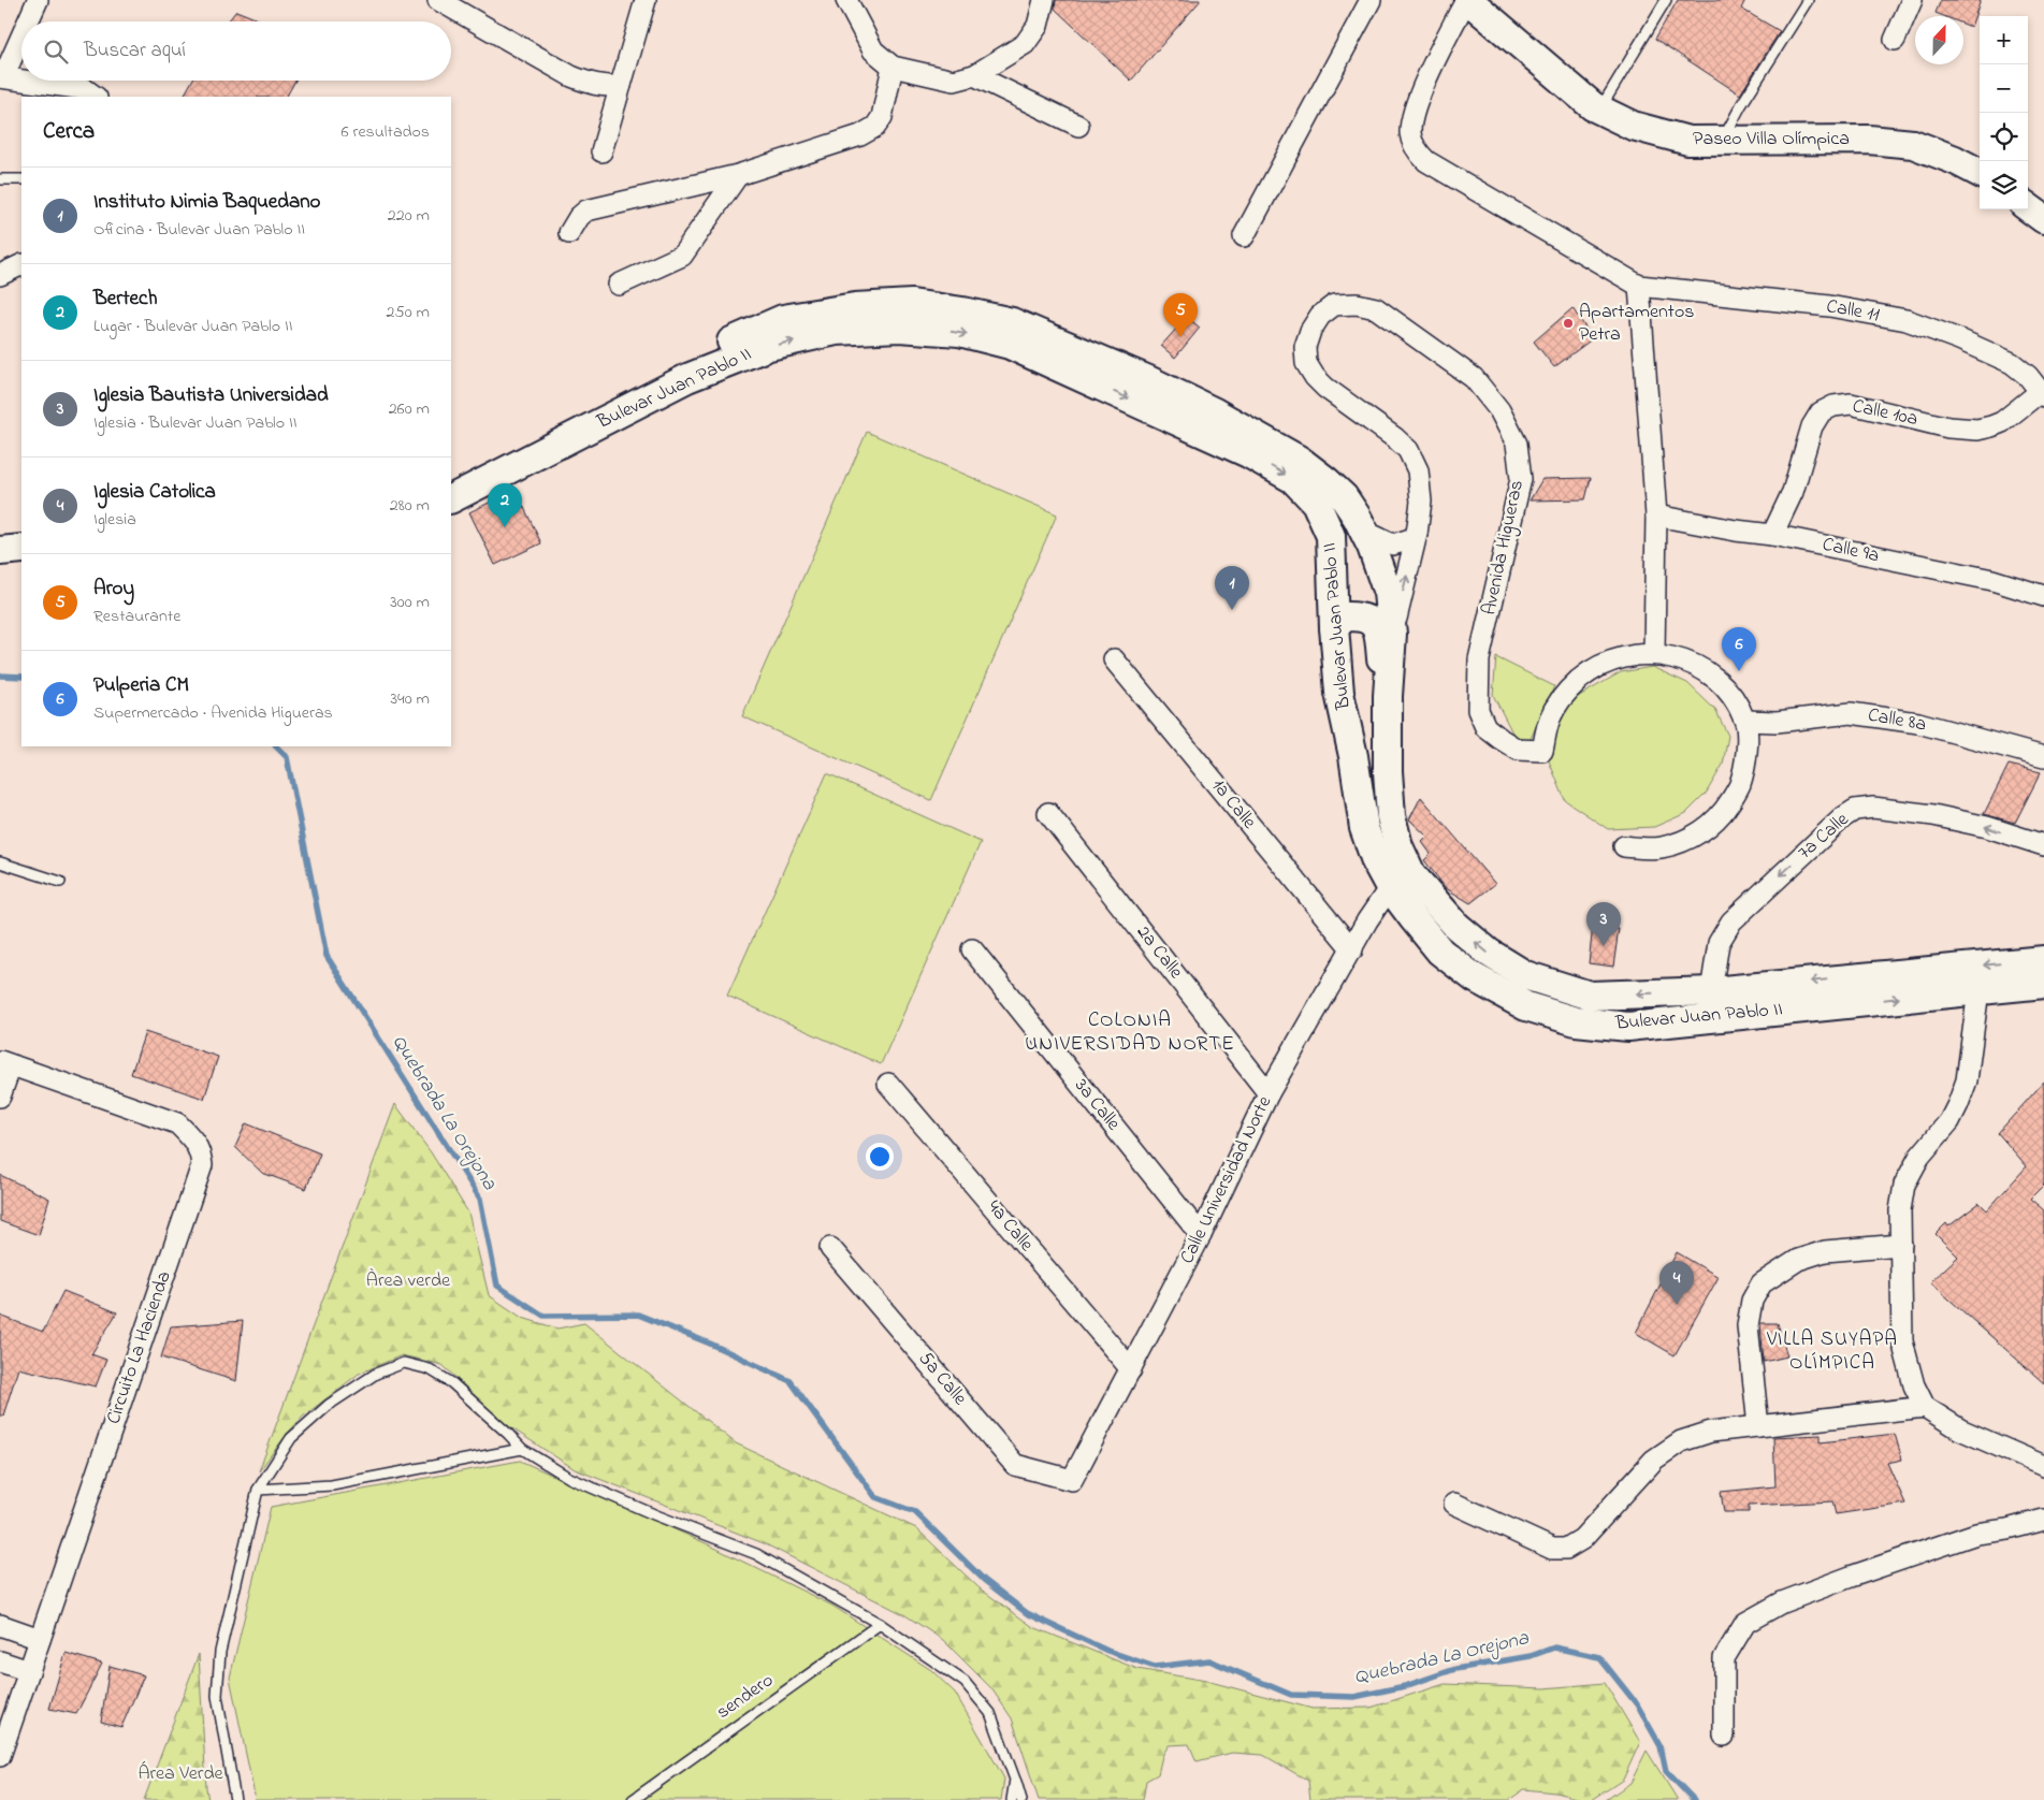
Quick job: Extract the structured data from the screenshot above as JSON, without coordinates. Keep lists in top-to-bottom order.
{
  "streets": {
    "main road": ["Paseo Villa Olímpica", "Bulevar Juan Pablo II"],
    "street": [
      "Calle 11",
      "Calle 10a",
      "Avenida Higueras",
      "Calle 9a",
      "Calle 8a",
      "1a Calle",
      "7a Calle",
      "2a Calle",
      "3a Calle",
      "Calle Universidad Norte",
      "4a Calle",
      "Circuito La Hacienda",
      "5a Calle"
    ],
    "lane": ["sendero"]
  },
  "crossings": [
    ["Calle 11", "Calle 10a"],
    ["Bulevar Juan Pablo II", "Avenida Higueras"],
    ["Bulevar Juan Pablo II", "7a Calle"],
    ["Bulevar Juan Pablo II", "Calle Universidad Norte"],
    ["Calle 10a", "Calle 9a"],
    ["Avenida Higueras", "Calle 8a"],
    ["1a Calle", "Calle Universidad Norte"],
    ["2a Calle", "Calle Universidad Norte"],
    ["3a Calle", "Calle Universidad Norte"],
    ["Calle Universidad Norte", "4a Calle"],
    ["Calle Universidad Norte", "5a Calle"]
  ],
  "one_way": ["7a Calle"],
  "districts": ["COLONIA UNIVERSIDAD NORTE", "VILLA SUYAPA OLÍMPICA"],
  "water": ["Quebrada La Orejona"],
  "parks": ["Àrea verde", "Área Verde"],
  "places": ["Apartamentos Petra"],
  "north": "top",
  "page": {
    "map_buttons": ["+", "−"],
    "search": "Buscar aquí",
    "heading": ["Cerca", "6 resultados"],
    "list": [
      {
        "mark": "1",
        "name": "Instituto Nimia Baquedano",
        "note": "Oficina · Bulevar Juan Pablo II",
        "value": "220 m"
      },
      {
        "mark": "2",
        "name": "Bertech",
        "note": "Lugar · Bulevar Juan Pablo II",
        "value": "250 m"
      },
      {
        "mark": "3",
        "name": "Iglesia Bautista Universidad",
        "note": "Iglesia · Bulevar Juan Pablo II",
        "value": "260 m"
      },
      {
        "mark": "4",
        "name": "Iglesia Catolica",
        "note": "Iglesia",
        "value": "280 m"
      },
      {
        "mark": "5",
        "name": "Aroy",
        "note": "Restaurante",
        "value": "300 m"
      },
      {
        "mark": "6",
        "name": "Pulperia CM",
        "note": "Supermercado · Avenida Higueras",
        "value": "340 m"
      }
    ],
    "pins": [
      "5",
      "2",
      "1",
      "6",
      "3",
      "4"
    ]
  }
}
